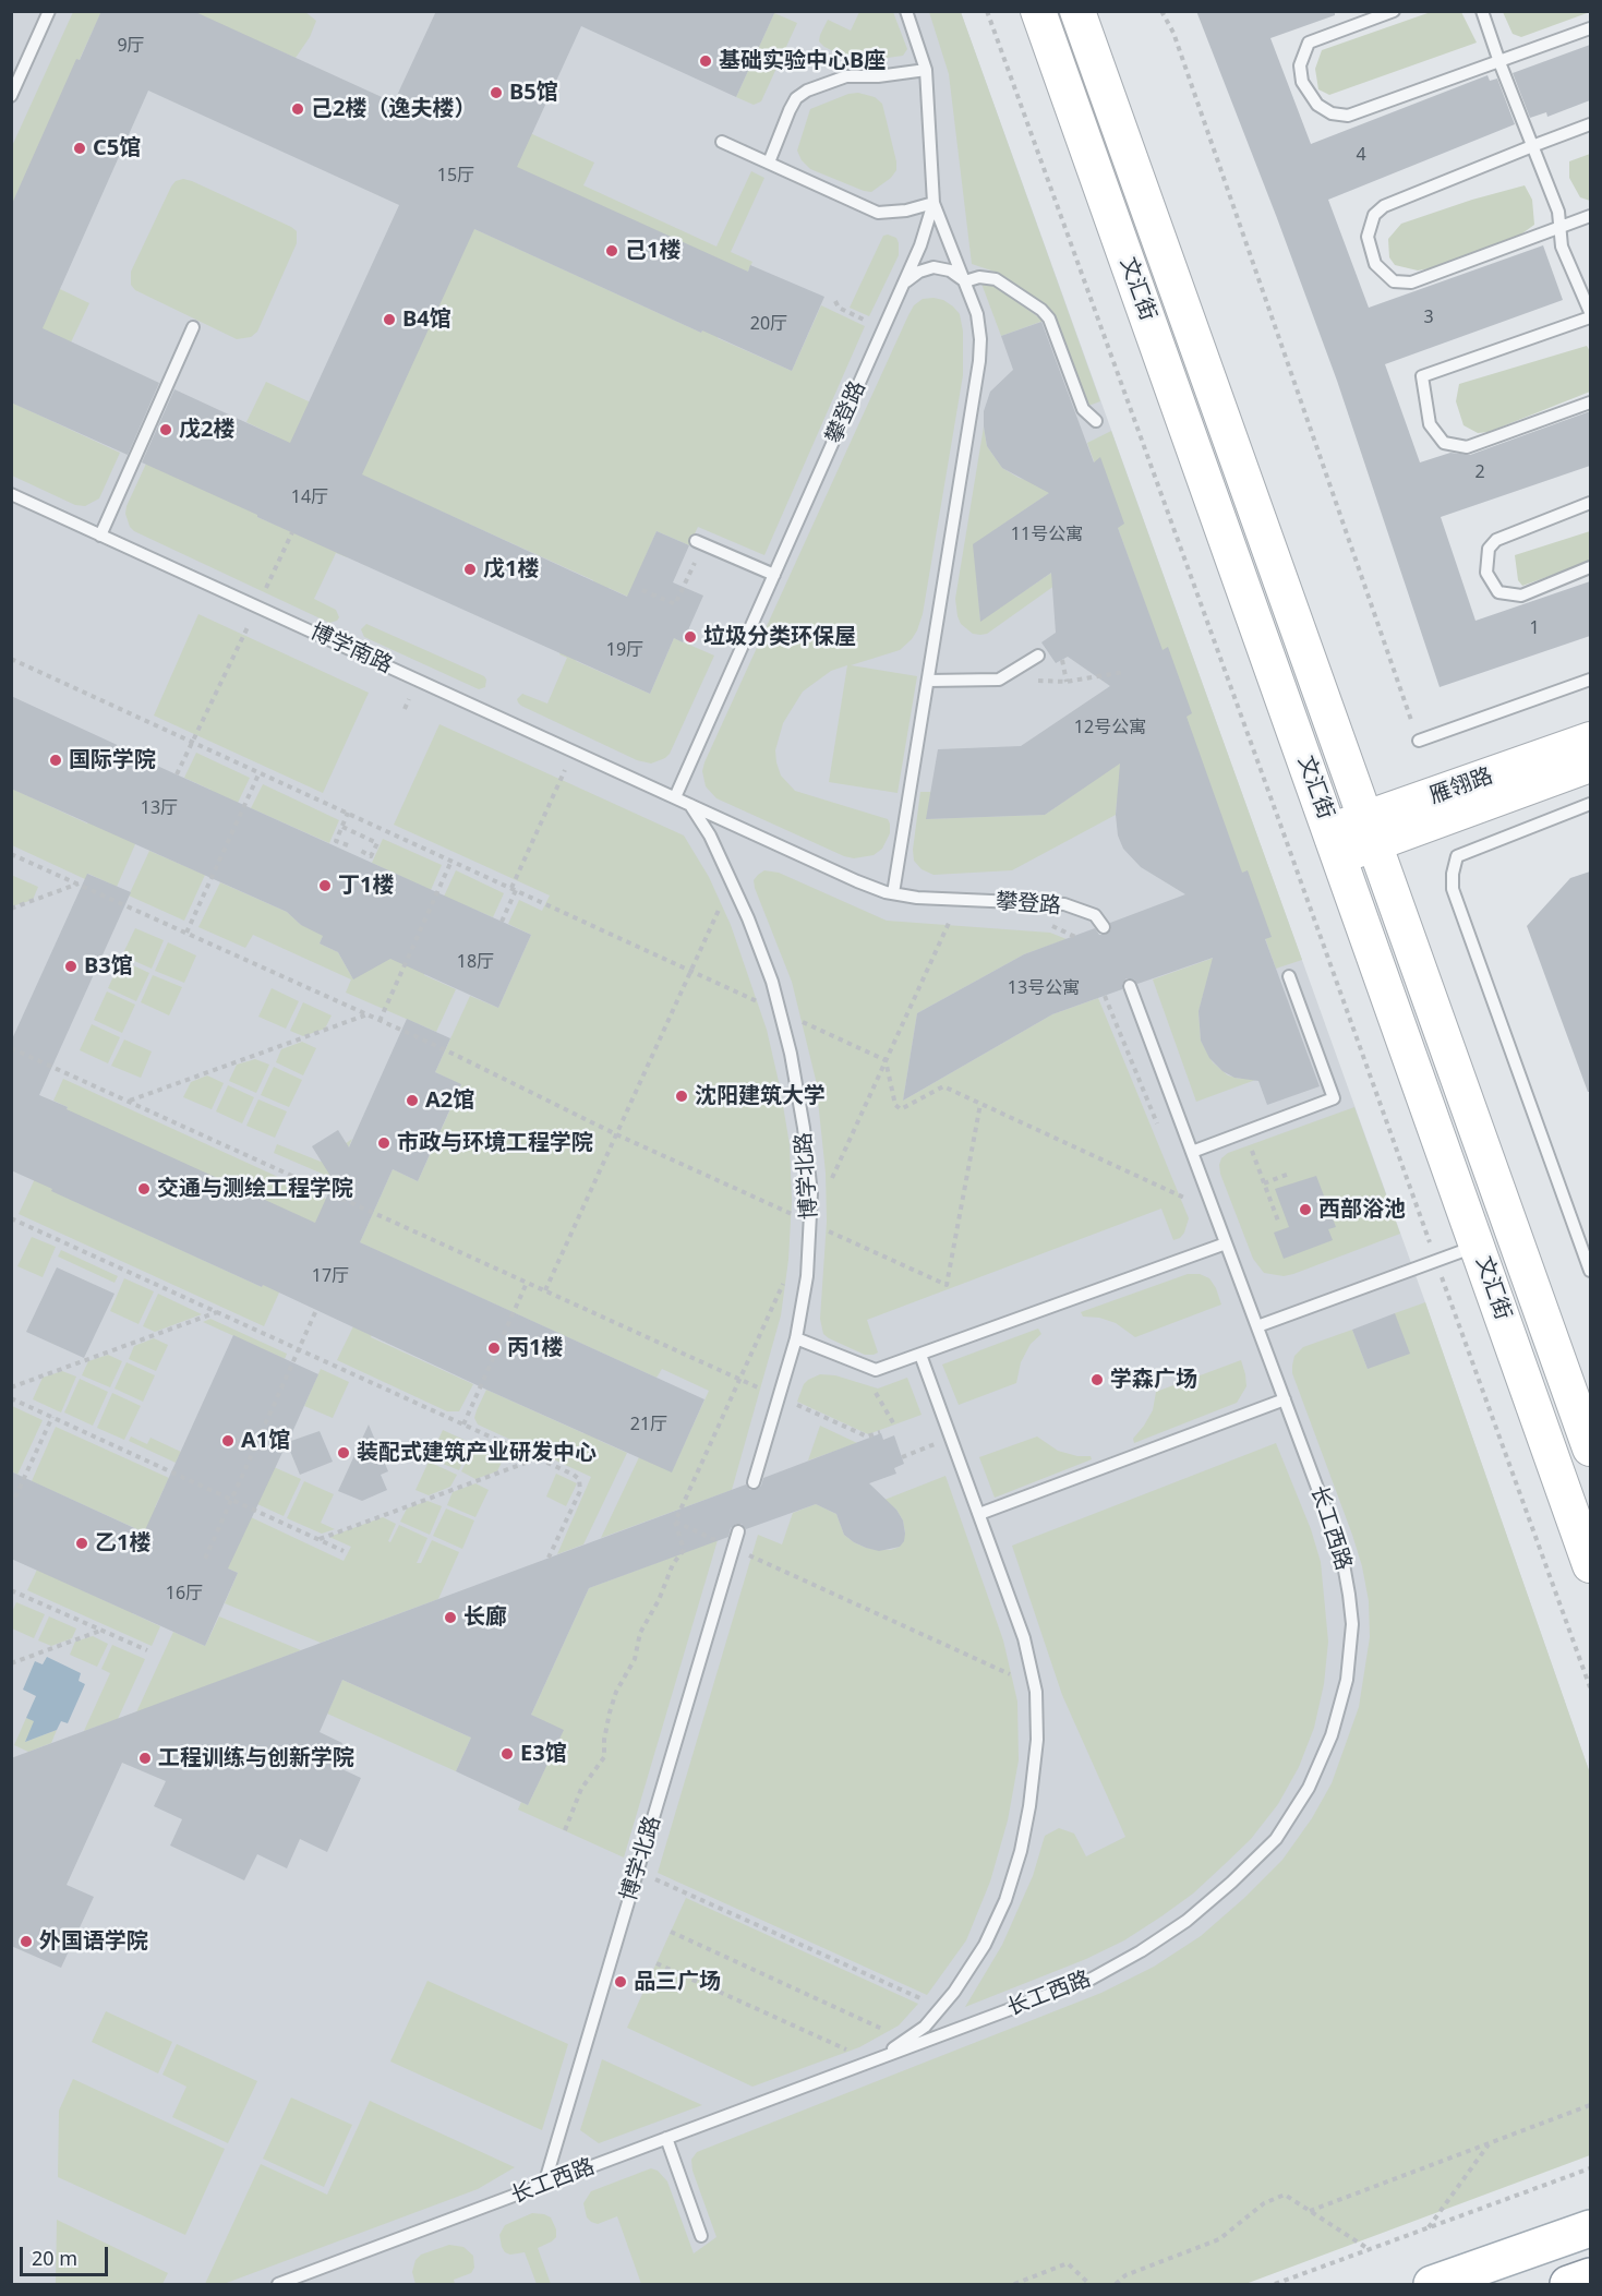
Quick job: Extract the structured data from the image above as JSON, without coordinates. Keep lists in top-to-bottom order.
{
  "streets": {
    "street": ["文汇街", "雁翎路"],
    "lane": [
      "攀登路",
      "博学南路",
      "博学北路",
      "长工西路"
    ]
  },
  "crossings": [
    ["文汇街", "雁翎路"],
    ["攀登路", "博学南路"],
    ["攀登路", "博学北路"],
    ["博学南路", "博学北路"],
    ["博学北路", "长工西路"]
  ],
  "places": [
    "基础实验中心B座",
    "B5馆",
    "己2楼（逸夫楼）",
    "C5馆",
    "己1楼",
    "B4馆",
    "戊2楼",
    "戊1楼",
    "垃圾分类环保屋",
    "国际学院",
    "丁1楼",
    "B3馆",
    "沈阳建筑大学",
    "A2馆",
    "市政与环境工程学院",
    "交通与测绘工程学院",
    "西部浴池",
    "丙1楼",
    "学森广场",
    "A1馆",
    "装配式建筑产业研发中心",
    "乙1楼",
    "长廊",
    "E3馆",
    "工程训练与创新学院",
    "外国语学院",
    "品三广场"
  ],
  "house_numbers": [
    "9厅",
    "4",
    "15厅",
    "3",
    "20厅",
    "2",
    "14厅",
    "11号公寓",
    "1",
    "19厅",
    "12号公寓",
    "13厅",
    "18厅",
    "13号公寓",
    "17厅",
    "21厅",
    "16厅"
  ],
  "scale_bar": "20 m"
}
